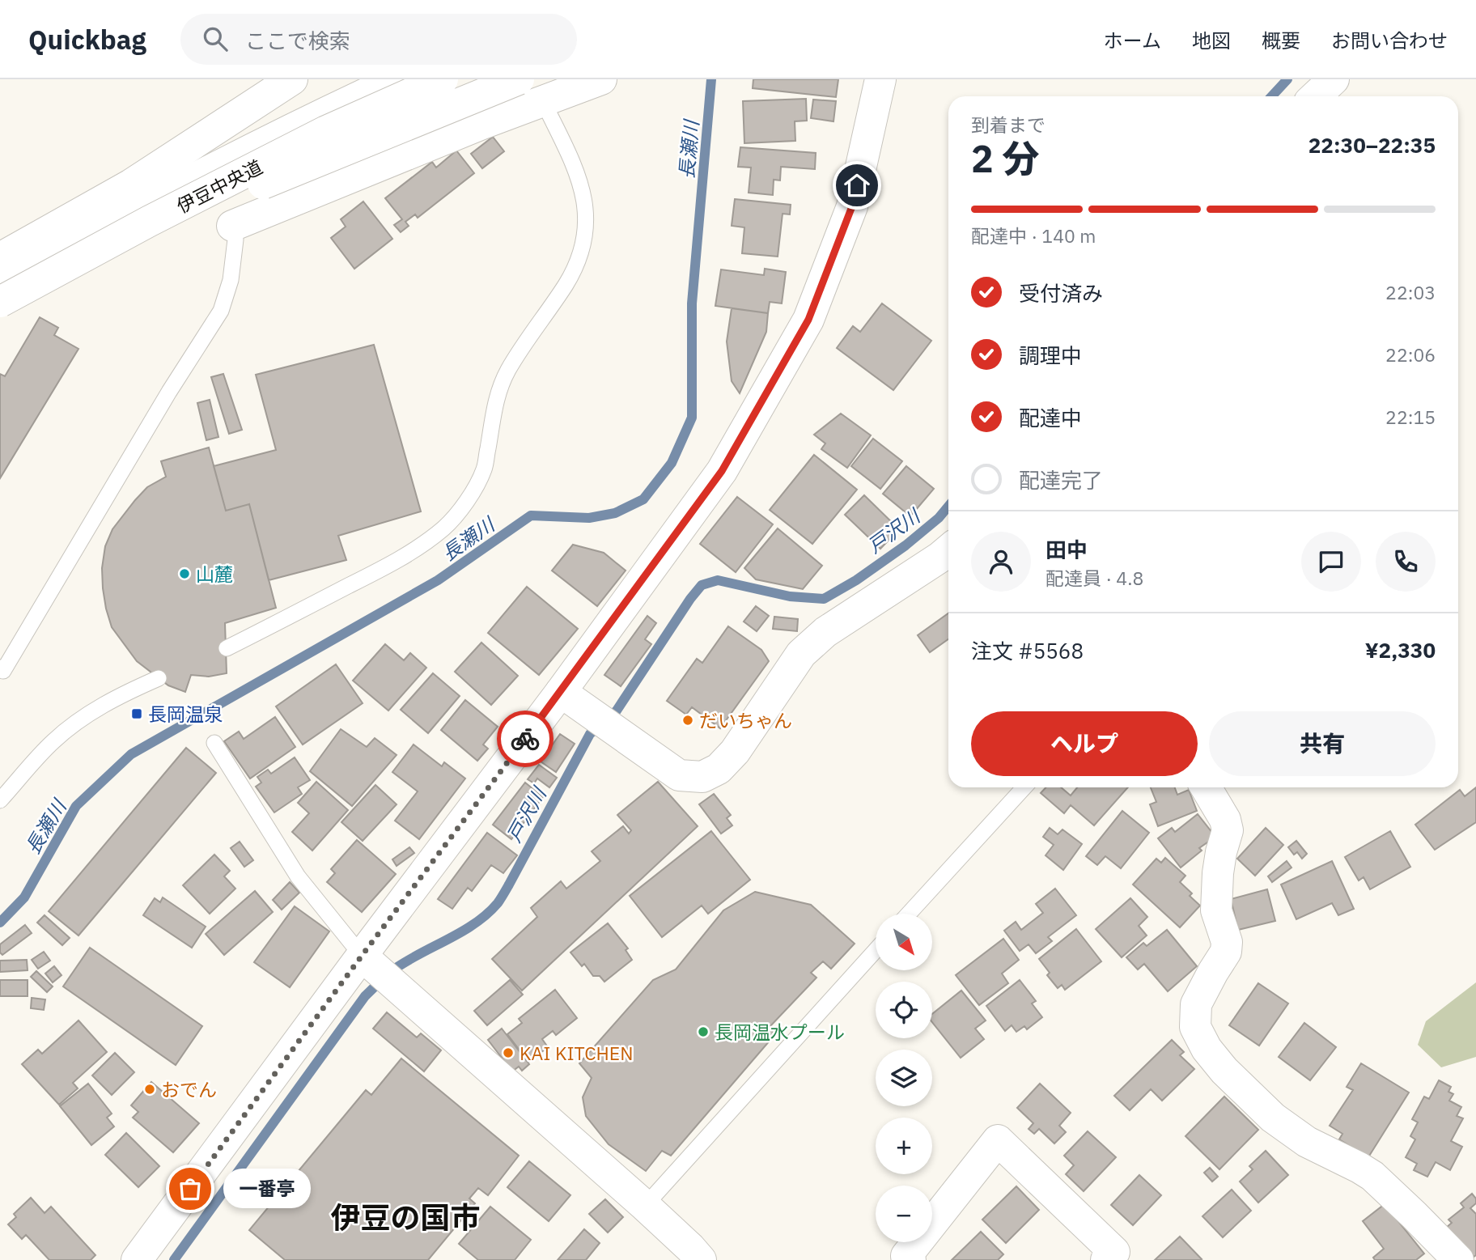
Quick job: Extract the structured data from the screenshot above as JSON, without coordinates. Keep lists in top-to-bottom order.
{
  "streets": {
    "main road": ["伊豆中央道"]
  },
  "districts": ["伊豆の国市"],
  "water": ["長瀬川", "戸沢川"],
  "places": {
    "other": [
      "山麓",
      "だいちゃん",
      "長岡温水プール",
      "KAI KITCHEN",
      "おでん",
      "一番亭"
    ],
    "transit": ["長岡温泉"]
  },
  "north": "bottom right",
  "page": {
    "header": "Quickbag",
    "search": "ここで検索",
    "nav": [
      "ホーム",
      "地図",
      "概要",
      "お問い合わせ"
    ],
    "heading": ["2 分", "到着まで", "22:30–22:35"],
    "panel": [
      "田中",
      "配達員 · 4.8",
      "注文 #5568",
      "¥2,330"
    ],
    "bar": "配達中 · 140 m",
    "list": [
      ["受付済み", "22:03"],
      ["調理中", "22:06"],
      ["配達中", "22:15"],
      "配達完了"
    ],
    "buttons": ["ヘルプ", "共有"],
    "map_buttons": ["+", "−"],
    "bubble": "一番亭"
  }
}
